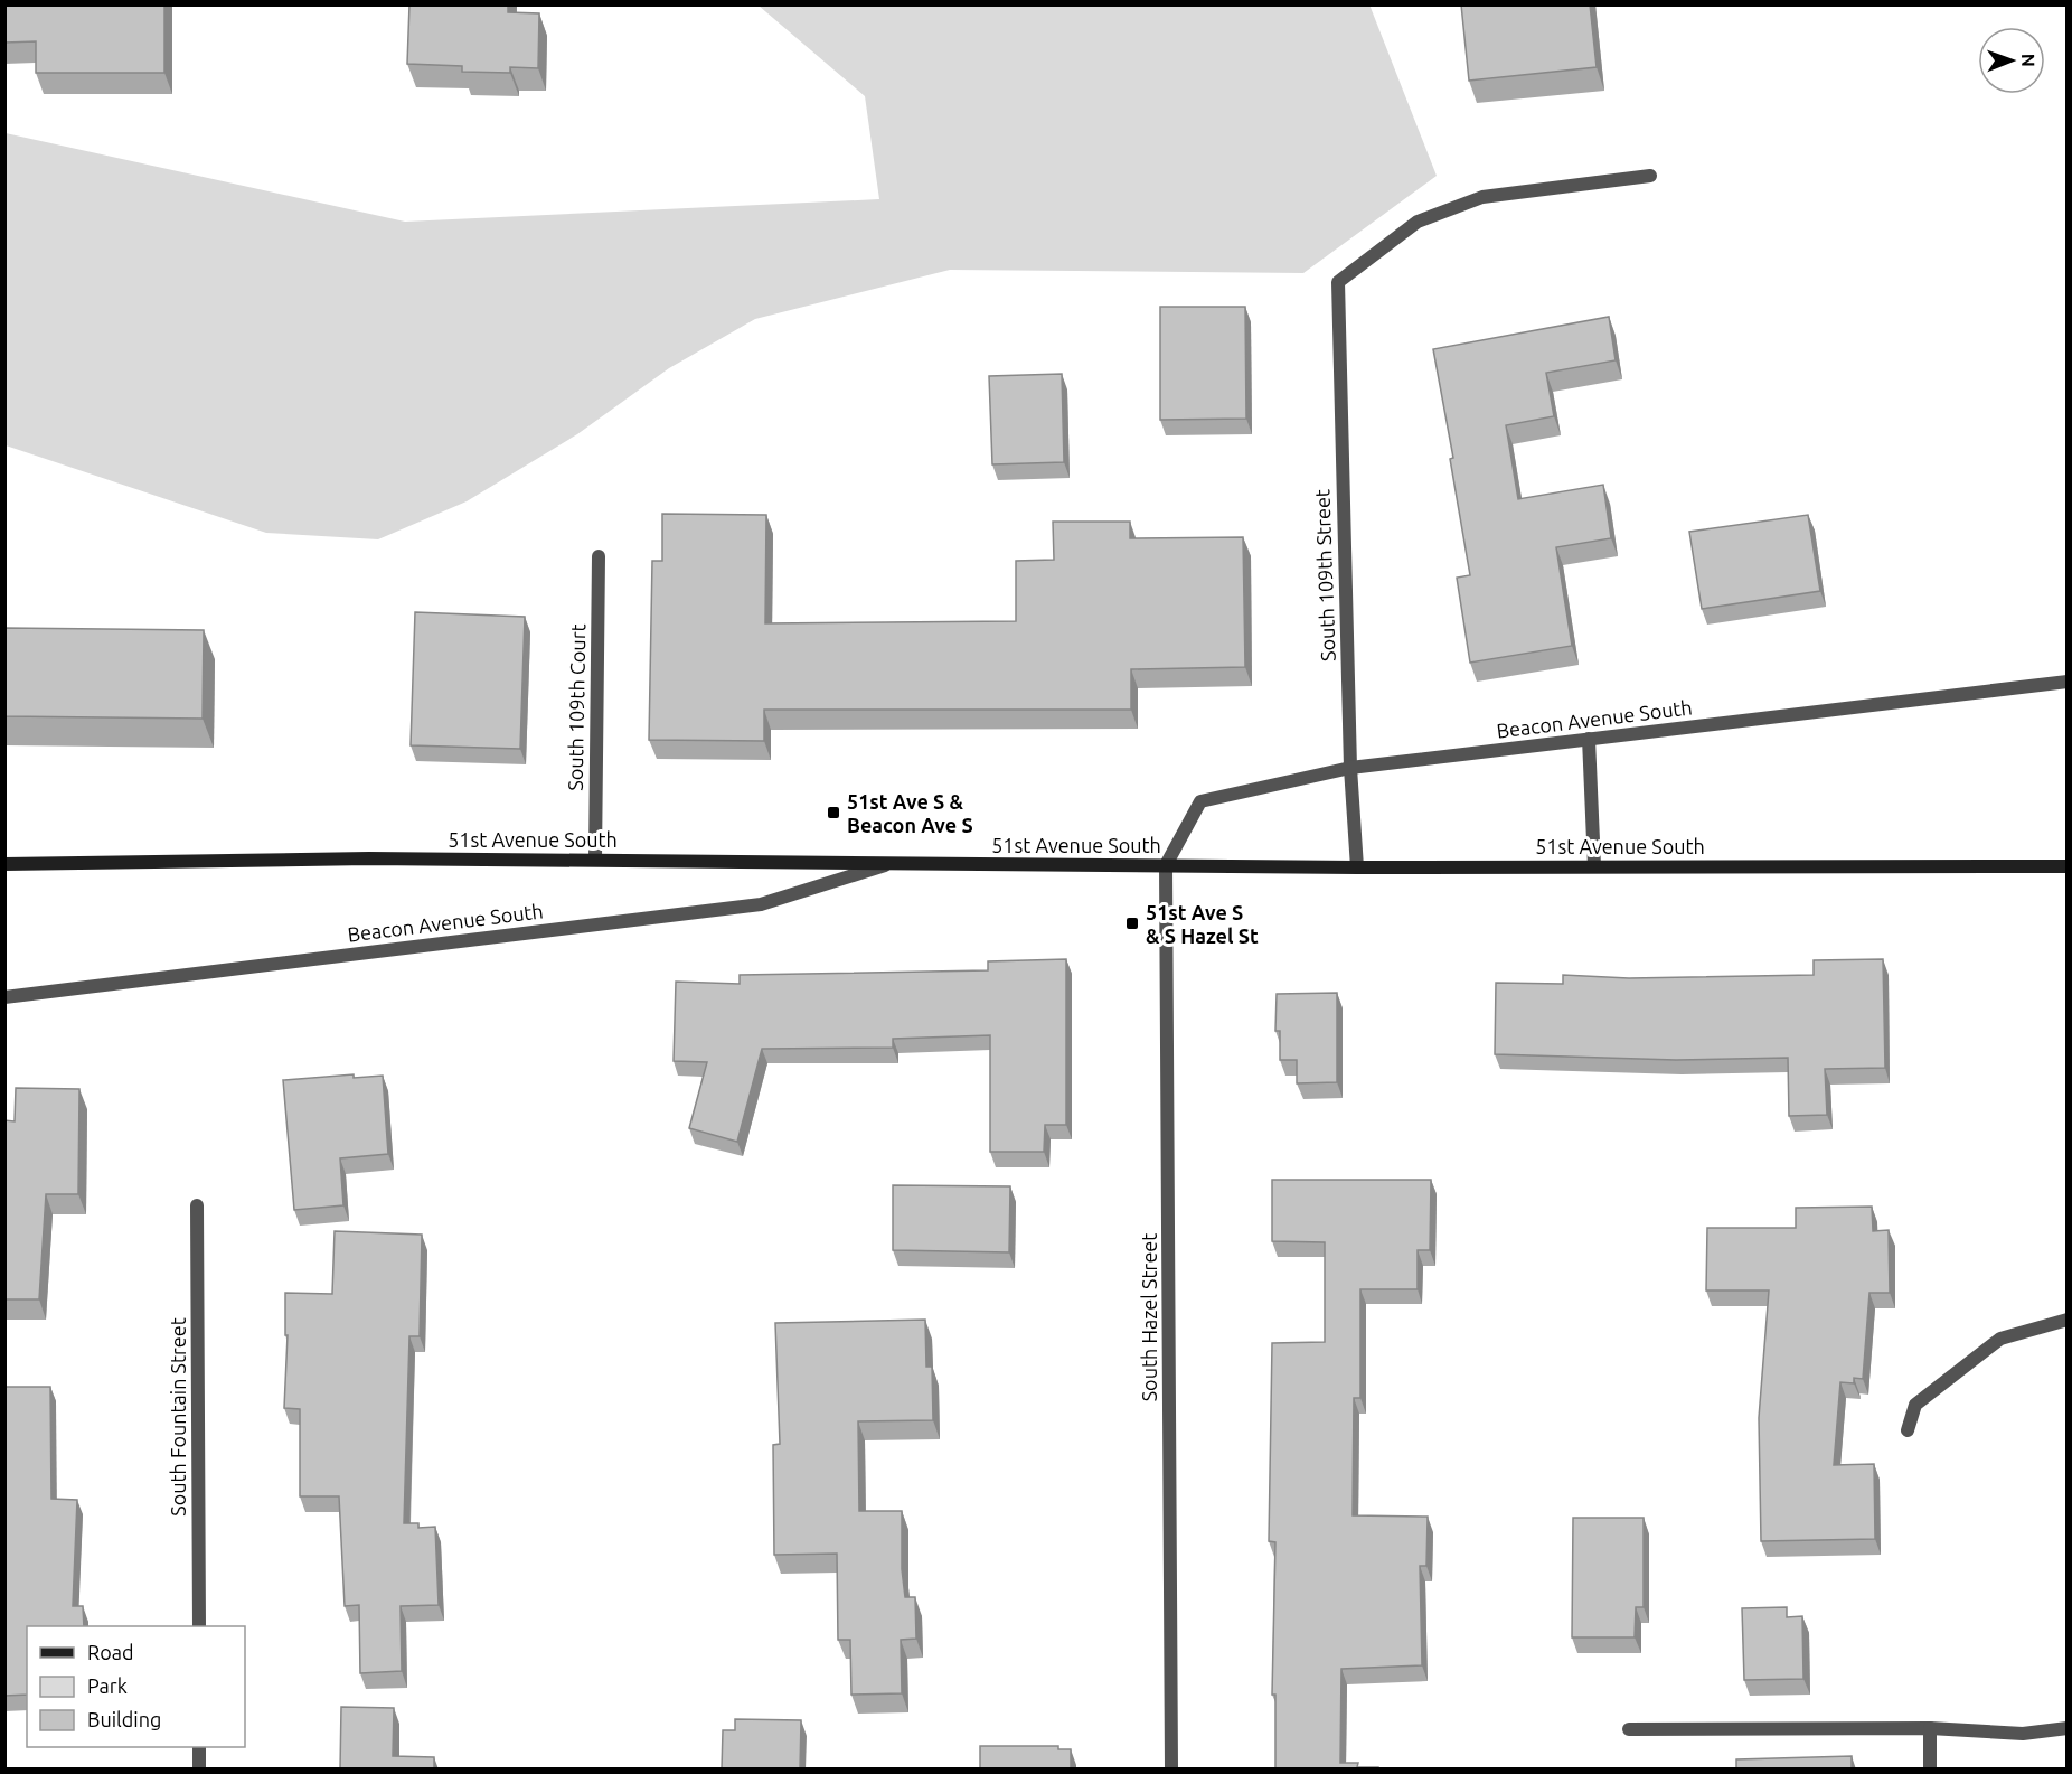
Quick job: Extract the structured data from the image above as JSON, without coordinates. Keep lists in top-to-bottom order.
{
  "streets": {
    "street": [
      "South 109th Street",
      "South 109th Court",
      "Beacon Avenue South",
      "51st Avenue South",
      "South Hazel Street",
      "South Fountain Street"
    ]
  },
  "crossings": [
    ["South 109th Street", "Beacon Avenue South"],
    ["South 109th Street", "51st Avenue South"],
    ["South 109th Court", "51st Avenue South"],
    ["Beacon Avenue South", "51st Avenue South"],
    ["Beacon Avenue South", "South Hazel Street"],
    ["51st Avenue South", "South Hazel Street"]
  ],
  "places": {
    "transit": ["51st Ave S & Beacon Ave S", "51st Ave S & S Hazel St"]
  },
  "legend": ["Road", "Park", "Building"],
  "north": "right"
}
